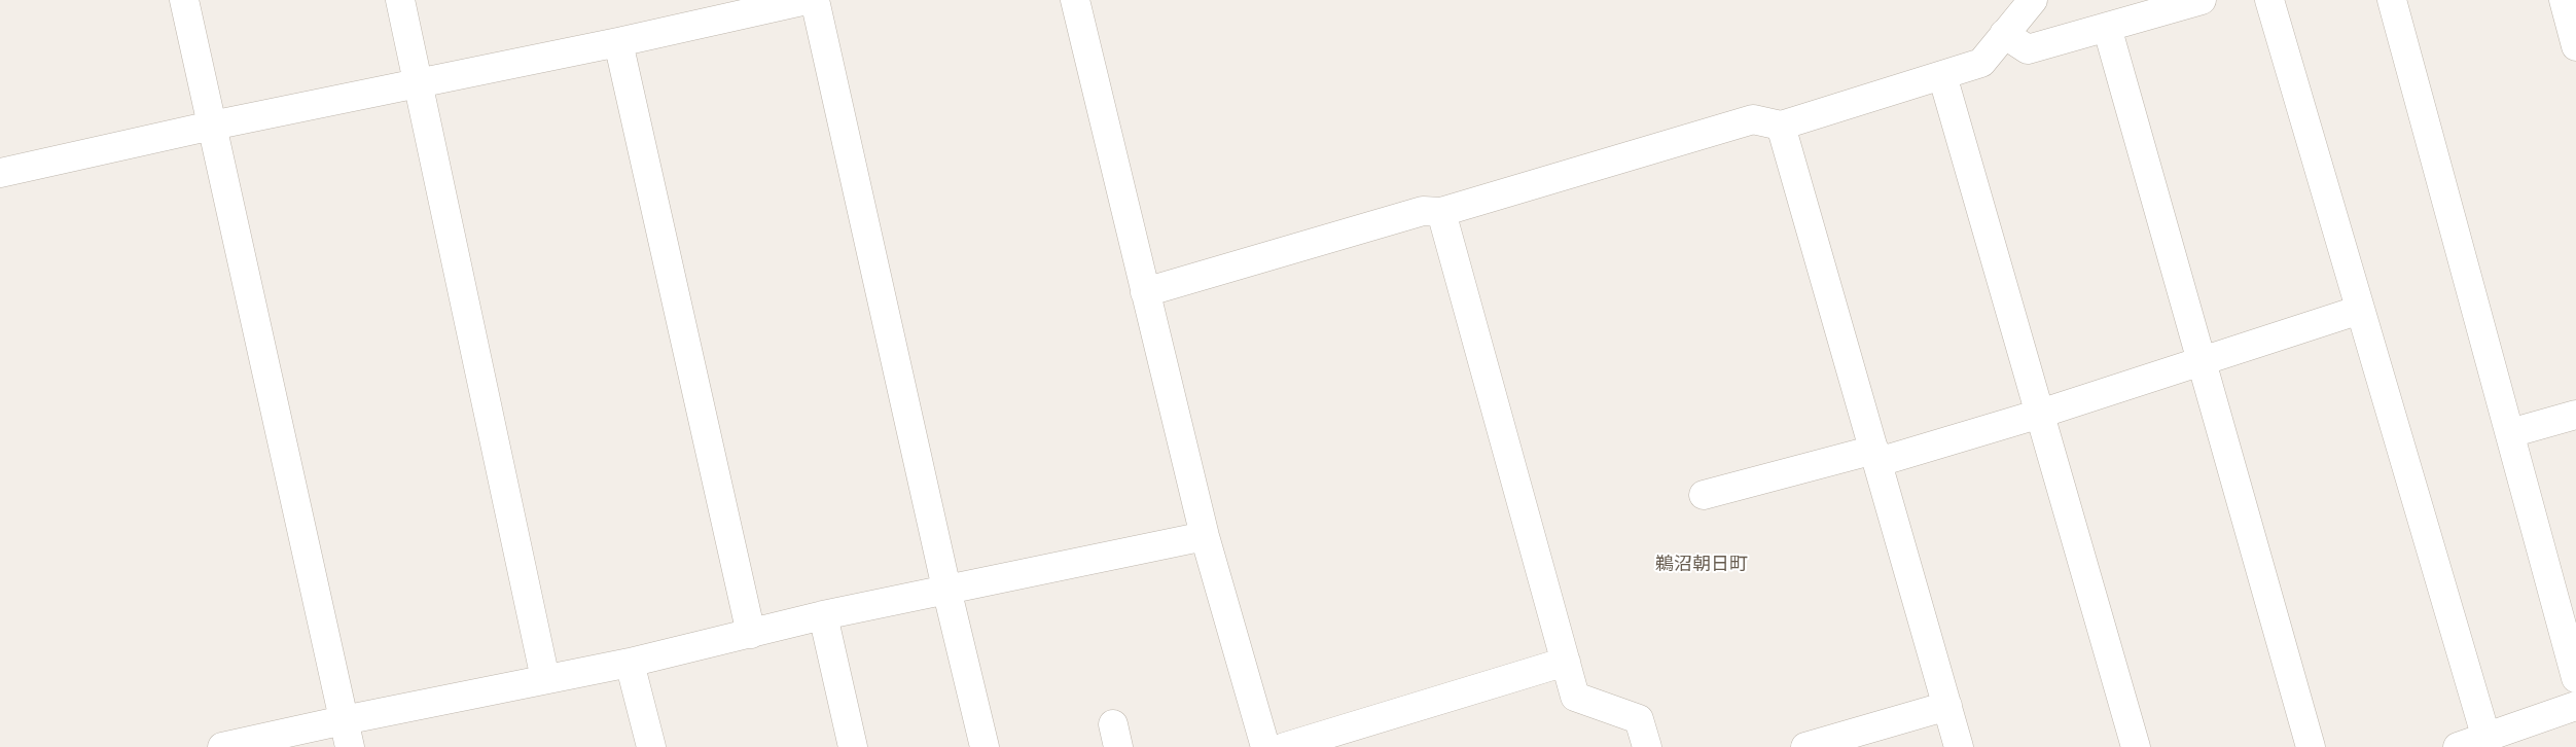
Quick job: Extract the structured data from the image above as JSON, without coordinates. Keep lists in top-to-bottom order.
{
  "districts": ["鵜沼朝日町"]
}
